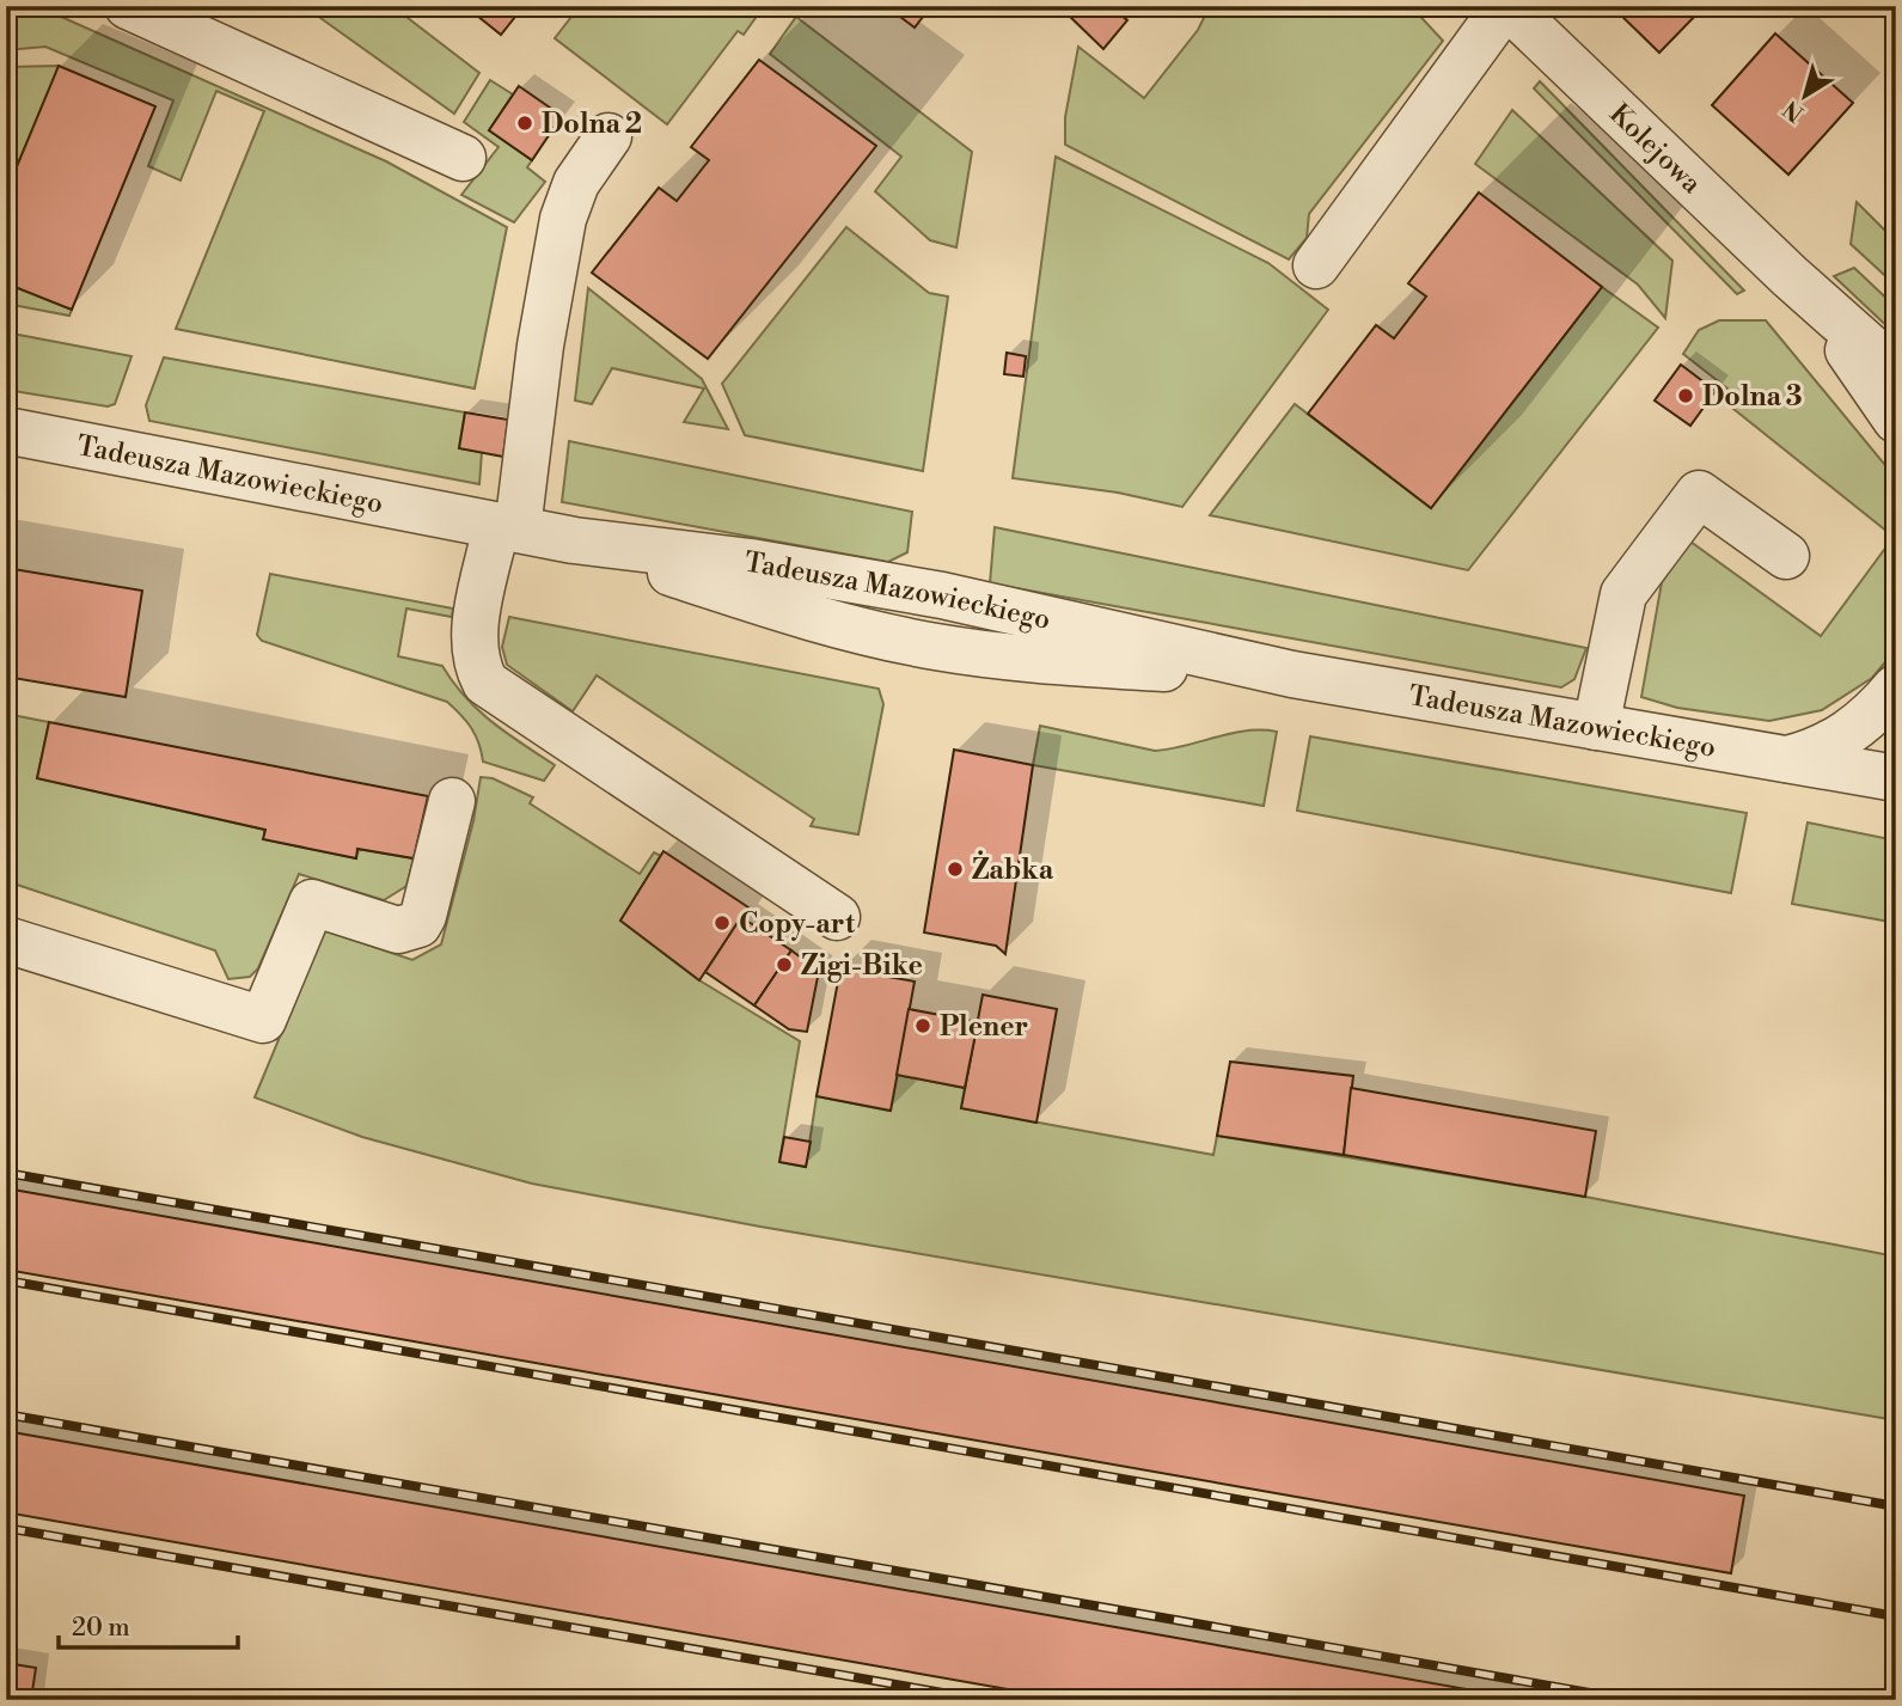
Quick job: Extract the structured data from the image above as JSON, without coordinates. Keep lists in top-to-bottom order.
{
  "streets": {
    "street": ["Kolejowa", "Tadeusza Mazowieckiego"]
  },
  "places": [
    "Dolna 2",
    "Dolna 3",
    "Żabka",
    "Copy-art",
    "Zigi-Bike",
    "Plener"
  ],
  "scale_bar": "20 m",
  "north": "bottom left"
}
